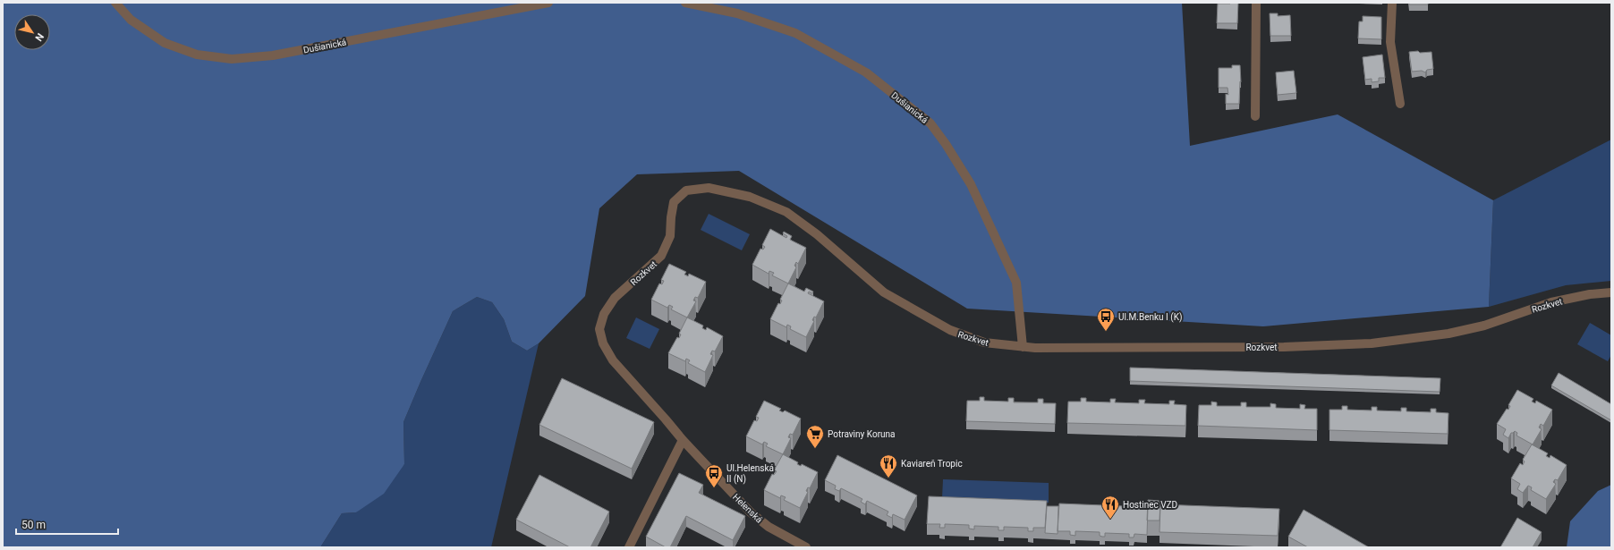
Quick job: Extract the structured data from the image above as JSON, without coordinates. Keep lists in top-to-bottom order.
{
  "streets": {
    "street": ["Dušianická", "Rozkvet", "Helenská"]
  },
  "crossings": [
    ["Dušianická", "Rozkvet"],
    ["Rozkvet", "Helenská"]
  ],
  "places": {
    "bus stop": ["Ul.M.Benku I (K)", "Ul.Helenská II (N)"],
    "supermarket": ["Potraviny Koruna"],
    "restaurant": ["Kaviareň Tropic", "Hostinec VZD"]
  },
  "scale_bar": "50 m",
  "north": "bottom right"
}
